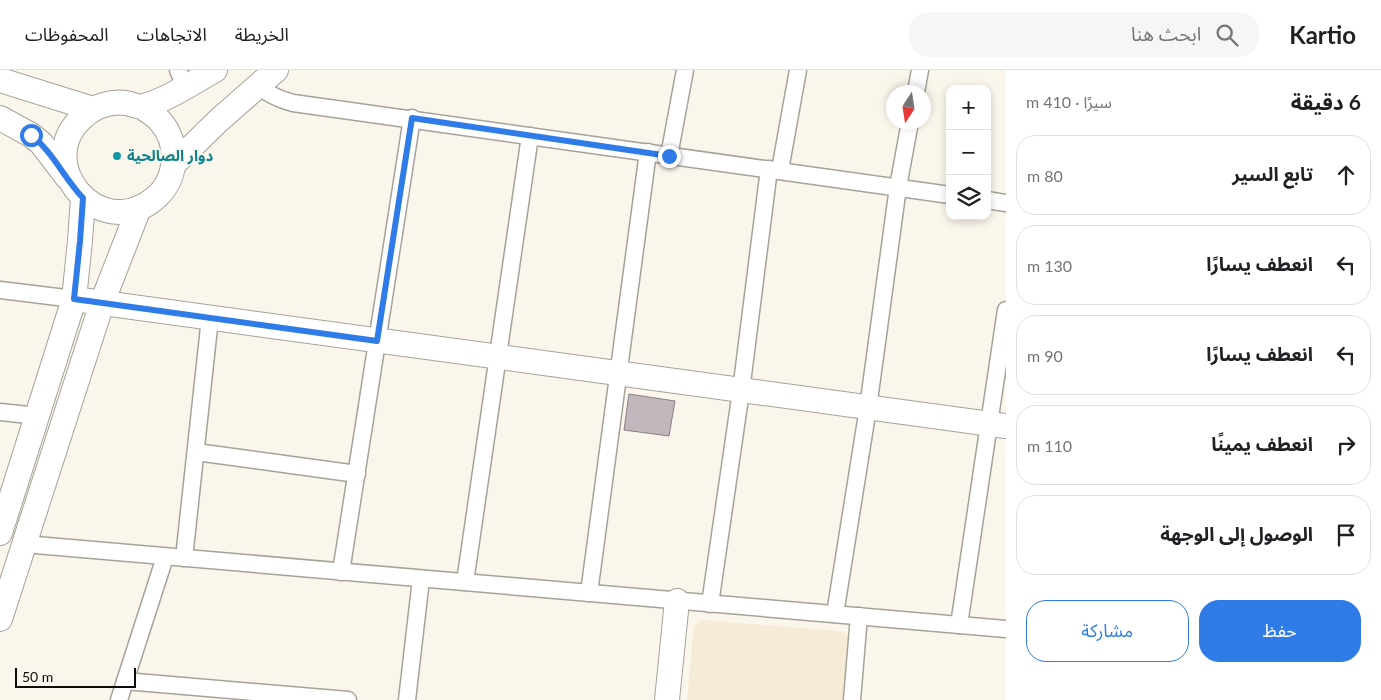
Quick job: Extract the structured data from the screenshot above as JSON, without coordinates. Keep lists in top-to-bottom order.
{
  "places": ["دوار الصالحية"],
  "scale_bar": "50 m",
  "north": "bottom",
  "page": {
    "header": "Kartio",
    "search": "ابحث هنا",
    "nav": ["الخريطة", "الاتجاهات", "المحفوظات"],
    "heading": ["6 دقيقة", "سيرًا · 410 m"],
    "map_buttons": ["+", "−"],
    "list": [
      ["تابع السير", "80 m"],
      ["انعطف يسارًا", "130 m"],
      ["انعطف يسارًا", "90 m"],
      ["انعطف يمينًا", "110 m"],
      "الوصول إلى الوجهة"
    ],
    "buttons": ["حفظ", "مشاركة"],
    "scale": "50 m"
  }
}
